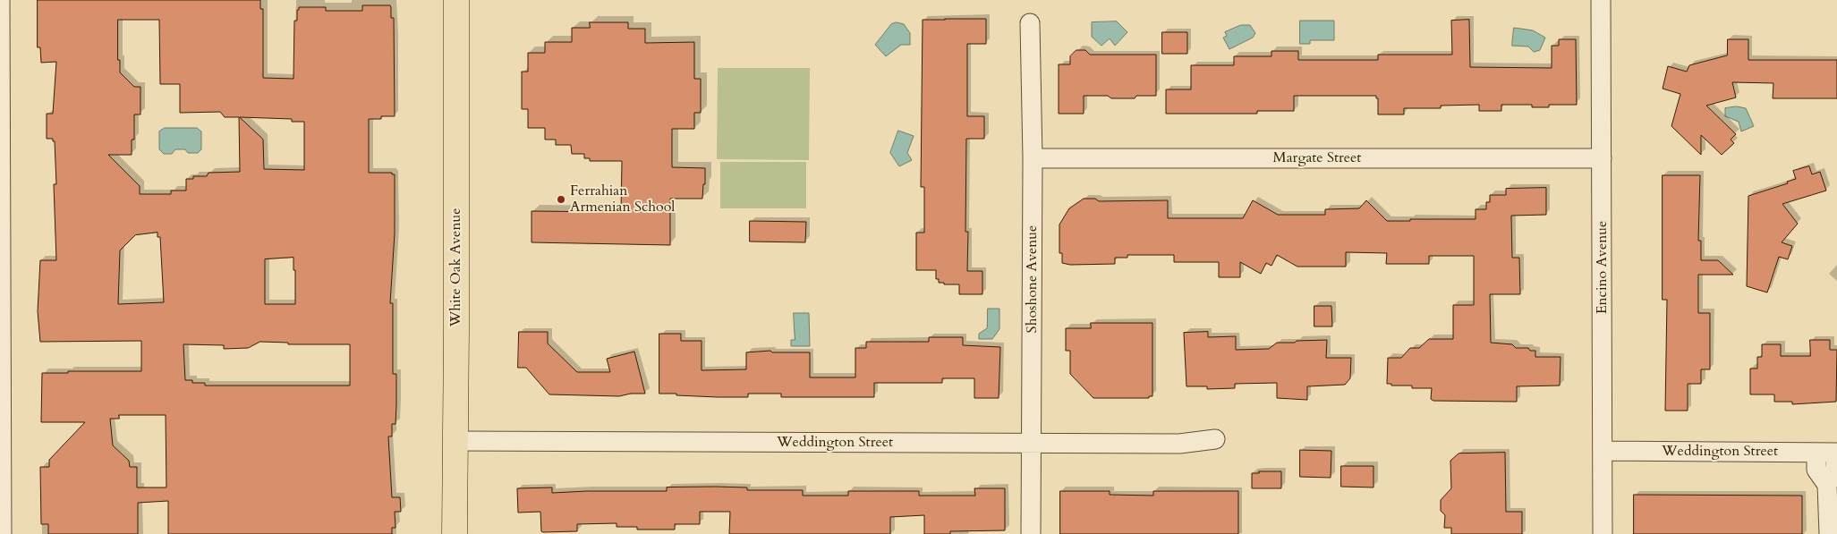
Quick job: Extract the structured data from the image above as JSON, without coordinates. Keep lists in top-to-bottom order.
{
  "streets": {
    "main road": ["White Oak Avenue"],
    "street": [
      "Margate Street",
      "Encino Avenue",
      "Shoshone Avenue",
      "Weddington Street"
    ]
  },
  "crossings": [
    ["Margate Street", "Encino Avenue"],
    ["Margate Street", "Shoshone Avenue"],
    ["White Oak Avenue", "Weddington Street"],
    ["Encino Avenue", "Weddington Street"],
    ["Shoshone Avenue", "Weddington Street"]
  ],
  "places": ["Ferrahian Armenian School"]
}
